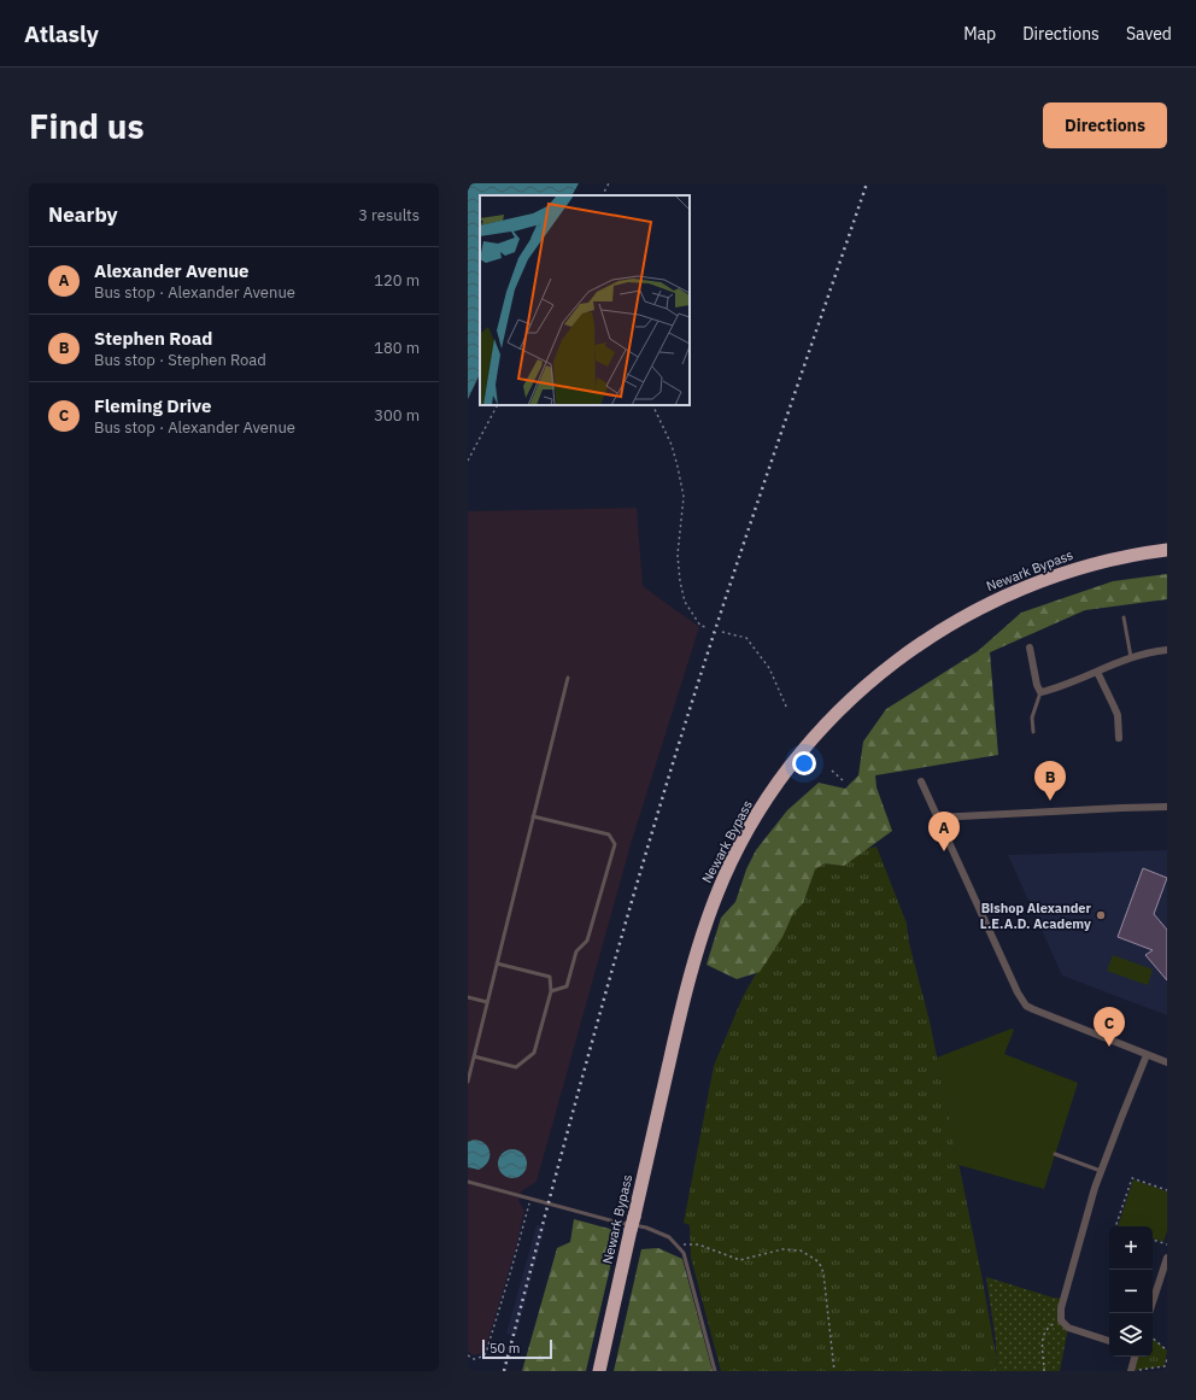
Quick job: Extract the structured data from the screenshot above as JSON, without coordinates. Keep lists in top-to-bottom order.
{
  "streets": {
    "highway": ["Newark Bypass"]
  },
  "places": ["Bishop Alexander L.E.A.D. Academy"],
  "scale_bar": "50 m",
  "page": {
    "header": "Atlasly",
    "nav": ["Map", "Directions", "Saved"],
    "buttons": "Directions",
    "title": "Find us",
    "heading": ["Nearby", "3 results"],
    "list": [
      {
        "mark": "A",
        "name": "Alexander Avenue",
        "note": "Bus stop · Alexander Avenue",
        "value": "120 m"
      },
      {
        "mark": "B",
        "name": "Stephen Road",
        "note": "Bus stop · Stephen Road",
        "value": "180 m"
      },
      {
        "mark": "C",
        "name": "Fleming Drive",
        "note": "Bus stop · Alexander Avenue",
        "value": "300 m"
      }
    ],
    "pins": ["B", "A", "C"],
    "map_buttons": ["+", "−"],
    "scale": "50 m"
  }
}
